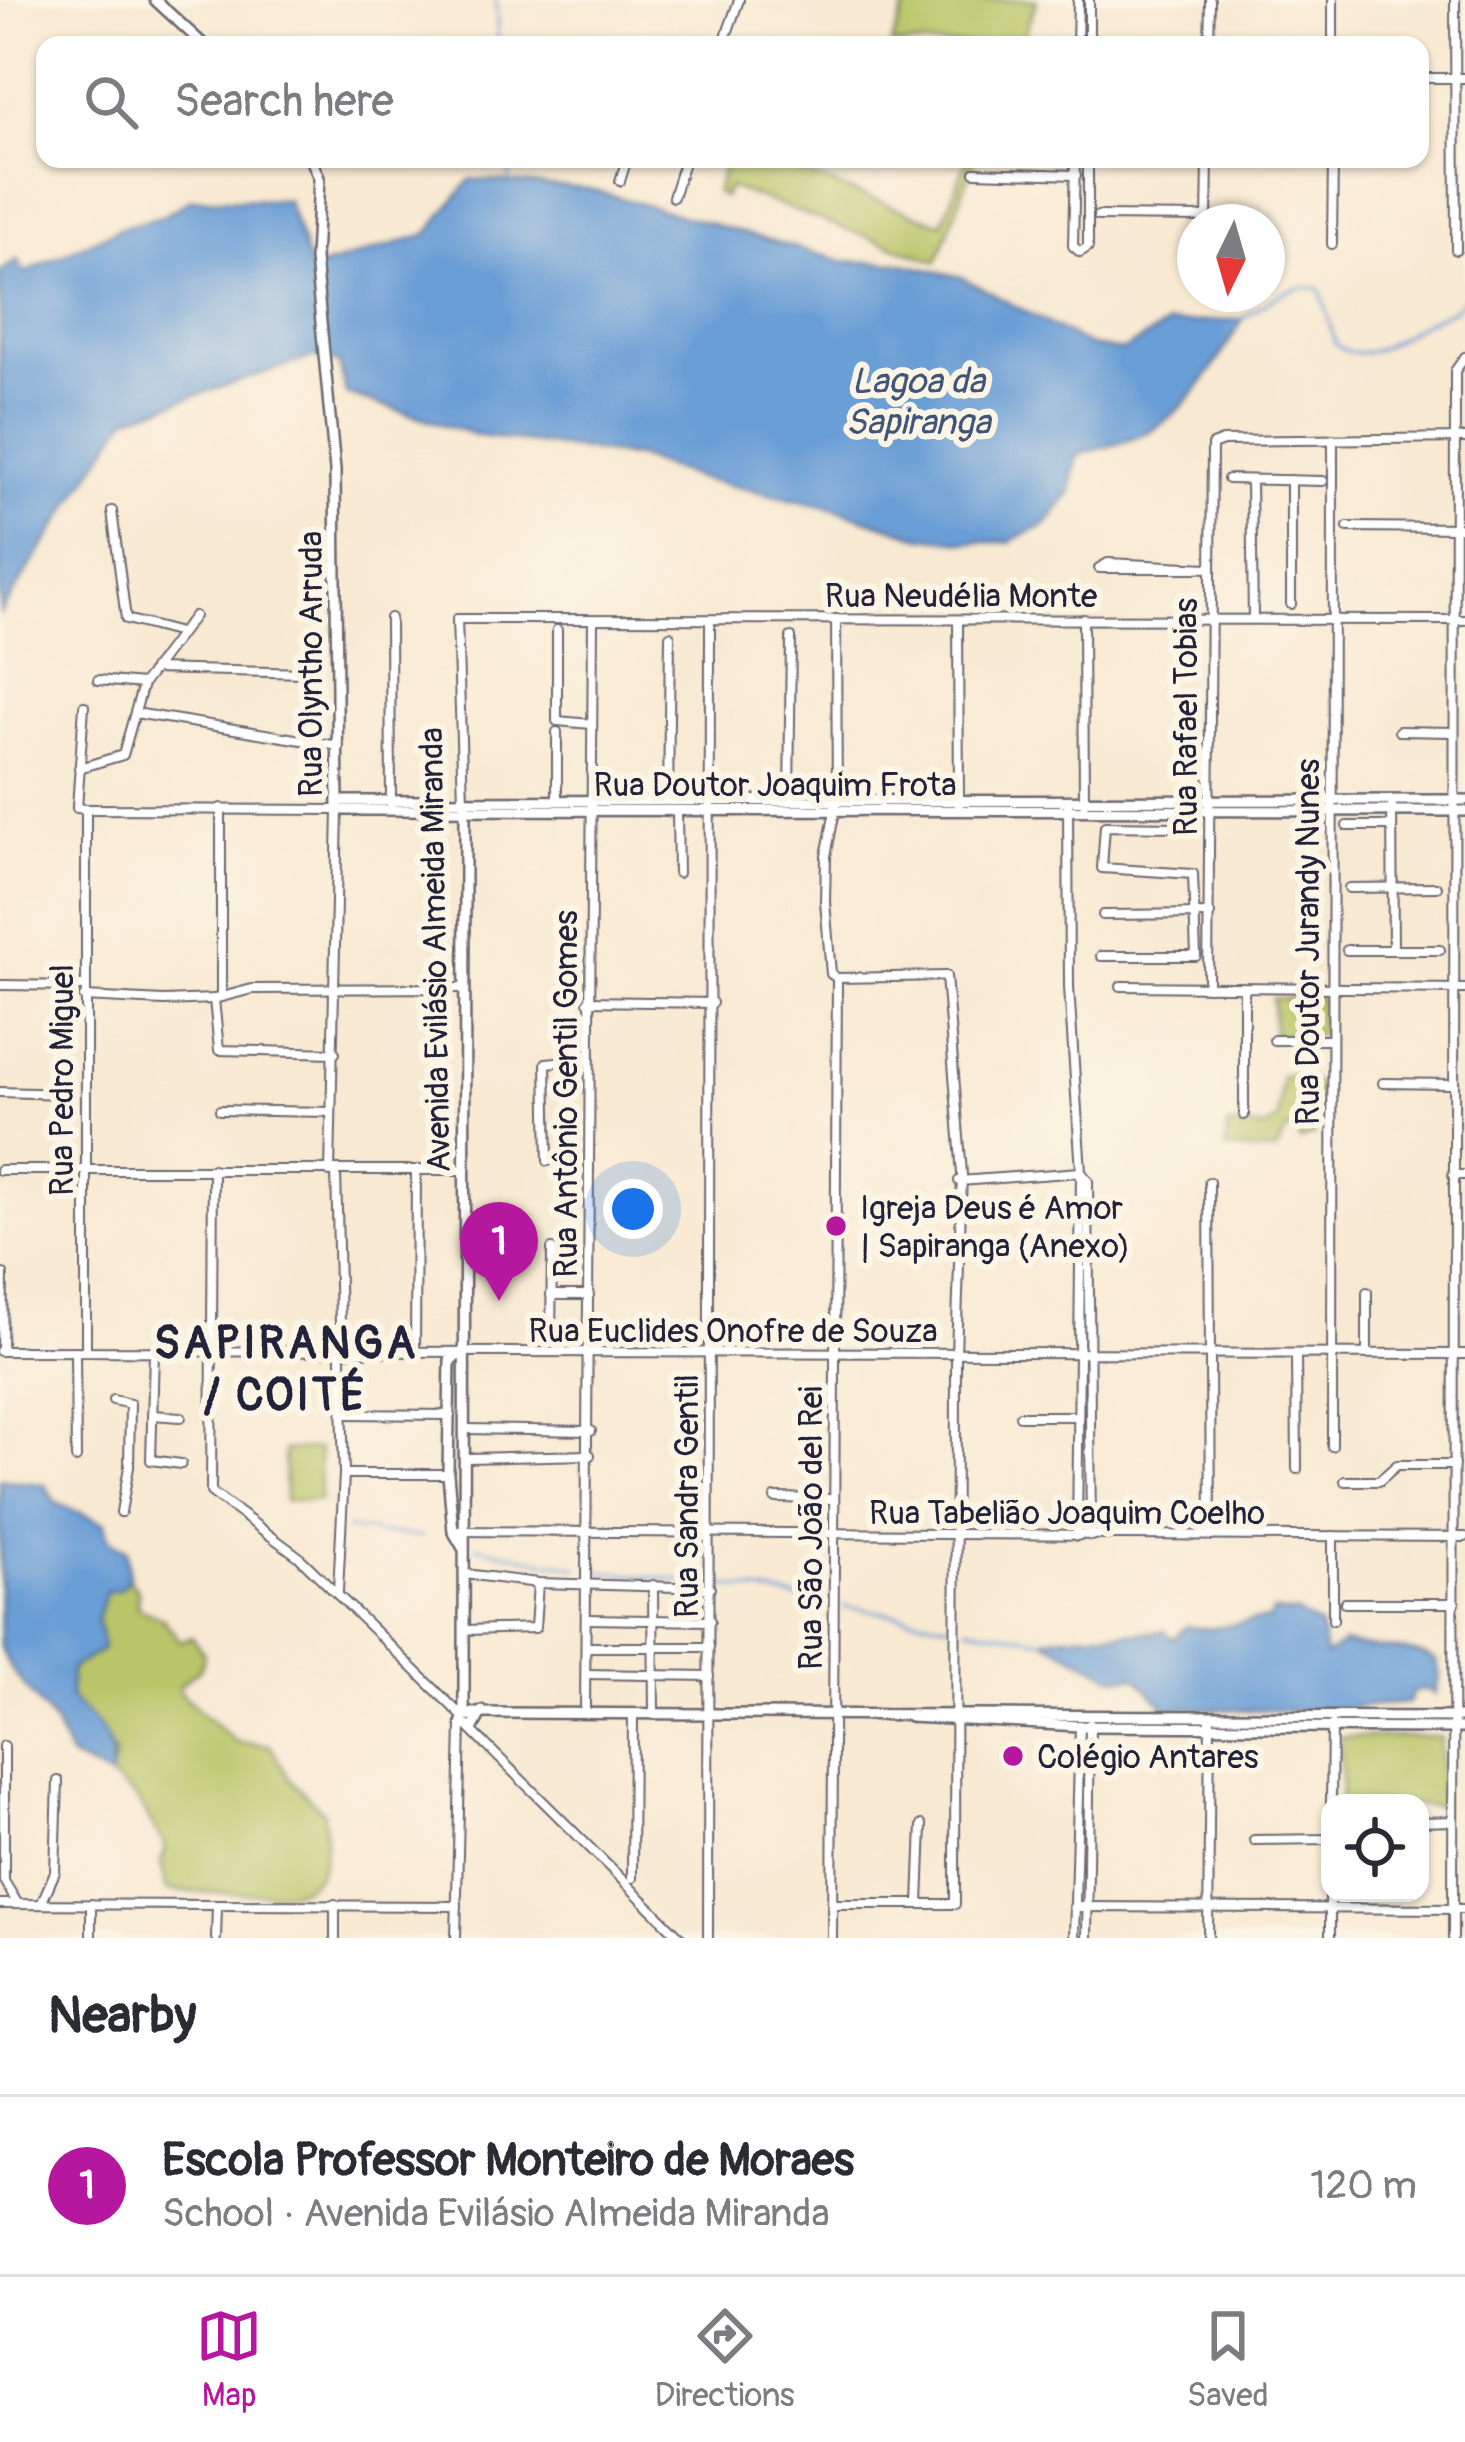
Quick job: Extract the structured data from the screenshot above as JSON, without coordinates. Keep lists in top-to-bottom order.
{
  "streets": {
    "street": [
      "Rua Neudélia Monte",
      "Rua Olyntho Arruda",
      "Rua Rafael Tobias",
      "Rua Doutor Joaquim Frota",
      "Rua Doutor Jurandy Nunes",
      "Avenida Evilásio Almeida Miranda",
      "Rua Pedro Miguel",
      "Rua Antônio Gentil Gomes",
      "Rua Euclides Onofre de Souza",
      "Rua Sandra Gentil",
      "Rua Tabelião Joaquim Coelho",
      "Rua São João del Rei"
    ]
  },
  "crossings": [
    ["Rua Neudélia Monte", "Rua Rafael Tobias"],
    ["Rua Neudélia Monte", "Rua Doutor Jurandy Nunes"],
    ["Rua Neudélia Monte", "Avenida Evilásio Almeida Miranda"],
    ["Rua Neudélia Monte", "Rua Antônio Gentil Gomes"],
    ["Rua Neudélia Monte", "Rua Sandra Gentil"],
    ["Rua Neudélia Monte", "Rua São João del Rei"],
    ["Rua Olyntho Arruda", "Rua Doutor Joaquim Frota"],
    ["Rua Olyntho Arruda", "Rua Euclides Onofre de Souza"],
    ["Rua Rafael Tobias", "Rua Doutor Joaquim Frota"],
    ["Rua Rafael Tobias", "Rua Doutor Jurandy Nunes"],
    ["Rua Doutor Joaquim Frota", "Rua Doutor Jurandy Nunes"],
    ["Rua Doutor Joaquim Frota", "Avenida Evilásio Almeida Miranda"],
    ["Rua Doutor Joaquim Frota", "Rua Pedro Miguel"],
    ["Rua Doutor Joaquim Frota", "Rua Antônio Gentil Gomes"],
    ["Rua Doutor Joaquim Frota", "Rua Sandra Gentil"],
    ["Rua Doutor Joaquim Frota", "Rua São João del Rei"],
    ["Rua Doutor Jurandy Nunes", "Rua Euclides Onofre de Souza"],
    ["Avenida Evilásio Almeida Miranda", "Rua Euclides Onofre de Souza"],
    ["Avenida Evilásio Almeida Miranda", "Rua Tabelião Joaquim Coelho"],
    ["Rua Pedro Miguel", "Rua Euclides Onofre de Souza"],
    ["Rua Antônio Gentil Gomes", "Rua Euclides Onofre de Souza"],
    ["Rua Antônio Gentil Gomes", "Rua Tabelião Joaquim Coelho"],
    ["Rua Euclides Onofre de Souza", "Rua Sandra Gentil"],
    ["Rua Euclides Onofre de Souza", "Rua São João del Rei"],
    ["Rua Sandra Gentil", "Rua Tabelião Joaquim Coelho"],
    ["Rua Tabelião Joaquim Coelho", "Rua São João del Rei"]
  ],
  "districts": ["SAPIRANGA / COITÉ"],
  "water": ["Lagoa da Sapiranga"],
  "places": ["Igreja Deus é Amor | Sapiranga (Anexo)", "Colégio Antares"],
  "north": "bottom",
  "page": {
    "search": "Search here",
    "pins": "1",
    "heading": "Nearby",
    "list": [
      {
        "mark": "1",
        "name": "Escola Professor Monteiro de Moraes",
        "note": "School · Avenida Evilásio Almeida Miranda",
        "value": "120 m"
      }
    ],
    "nav": ["Map", "Directions", "Saved"]
  }
}
